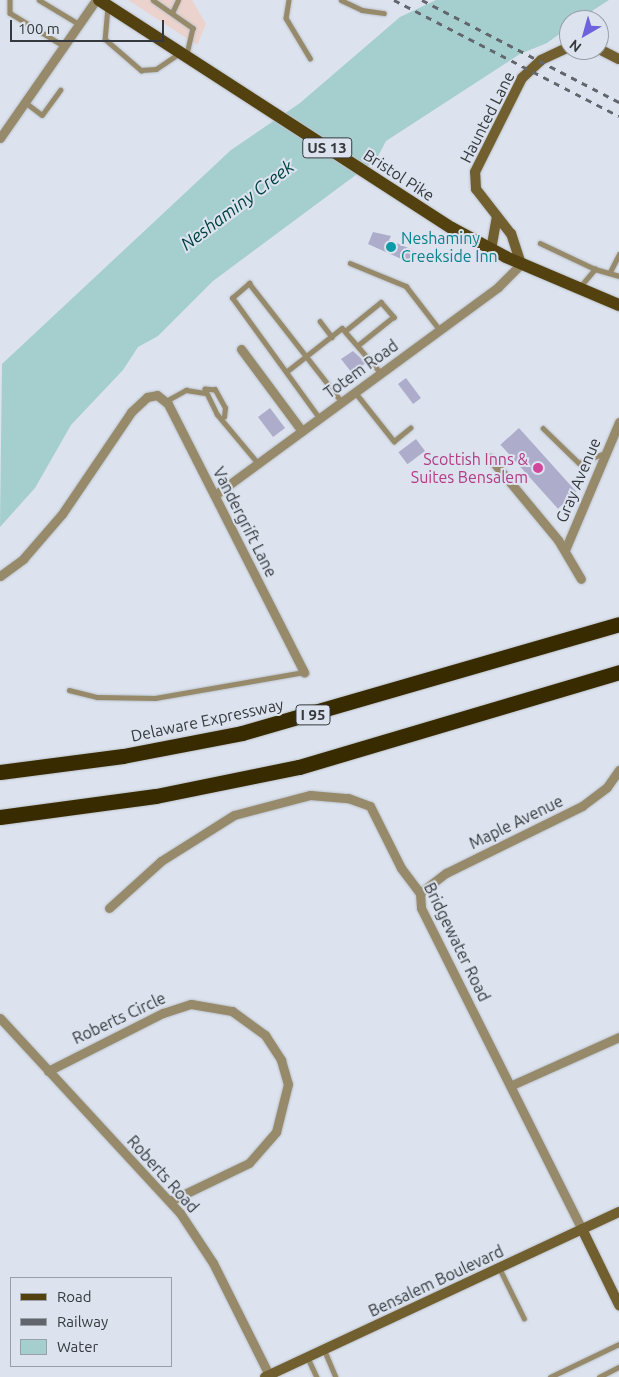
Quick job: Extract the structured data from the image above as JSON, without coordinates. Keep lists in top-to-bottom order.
{
  "streets": {
    "highway": ["I 95", "Delaware Expressway"],
    "main road": [
      "Haunted Lane",
      "US 13",
      "Bristol Pike",
      "Bridgewater Road",
      "Bensalem Boulevard"
    ],
    "street": [
      "Totem Road",
      "Gray Avenue",
      "Vandergrift Lane",
      "Maple Avenue",
      "Roberts Circle",
      "Roberts Road"
    ]
  },
  "crossings": [
    ["Haunted Lane", "Bristol Pike"],
    ["Haunted Lane", "Totem Road"],
    ["Bristol Pike", "Totem Road"],
    ["Totem Road", "Vandergrift Lane"],
    ["Maple Avenue", "Bridgewater Road"],
    ["Bridgewater Road", "Bensalem Boulevard"],
    ["Roberts Circle", "Roberts Road"],
    ["Roberts Road", "Bensalem Boulevard"]
  ],
  "water": ["Neshaminy Creek"],
  "places": ["Neshaminy Creekside Inn", "Scottish Inns & Suites Bensalem"],
  "legend": ["Road", "Railway", "Water"],
  "scale_bar": "100 m",
  "north": "bottom left"
}
